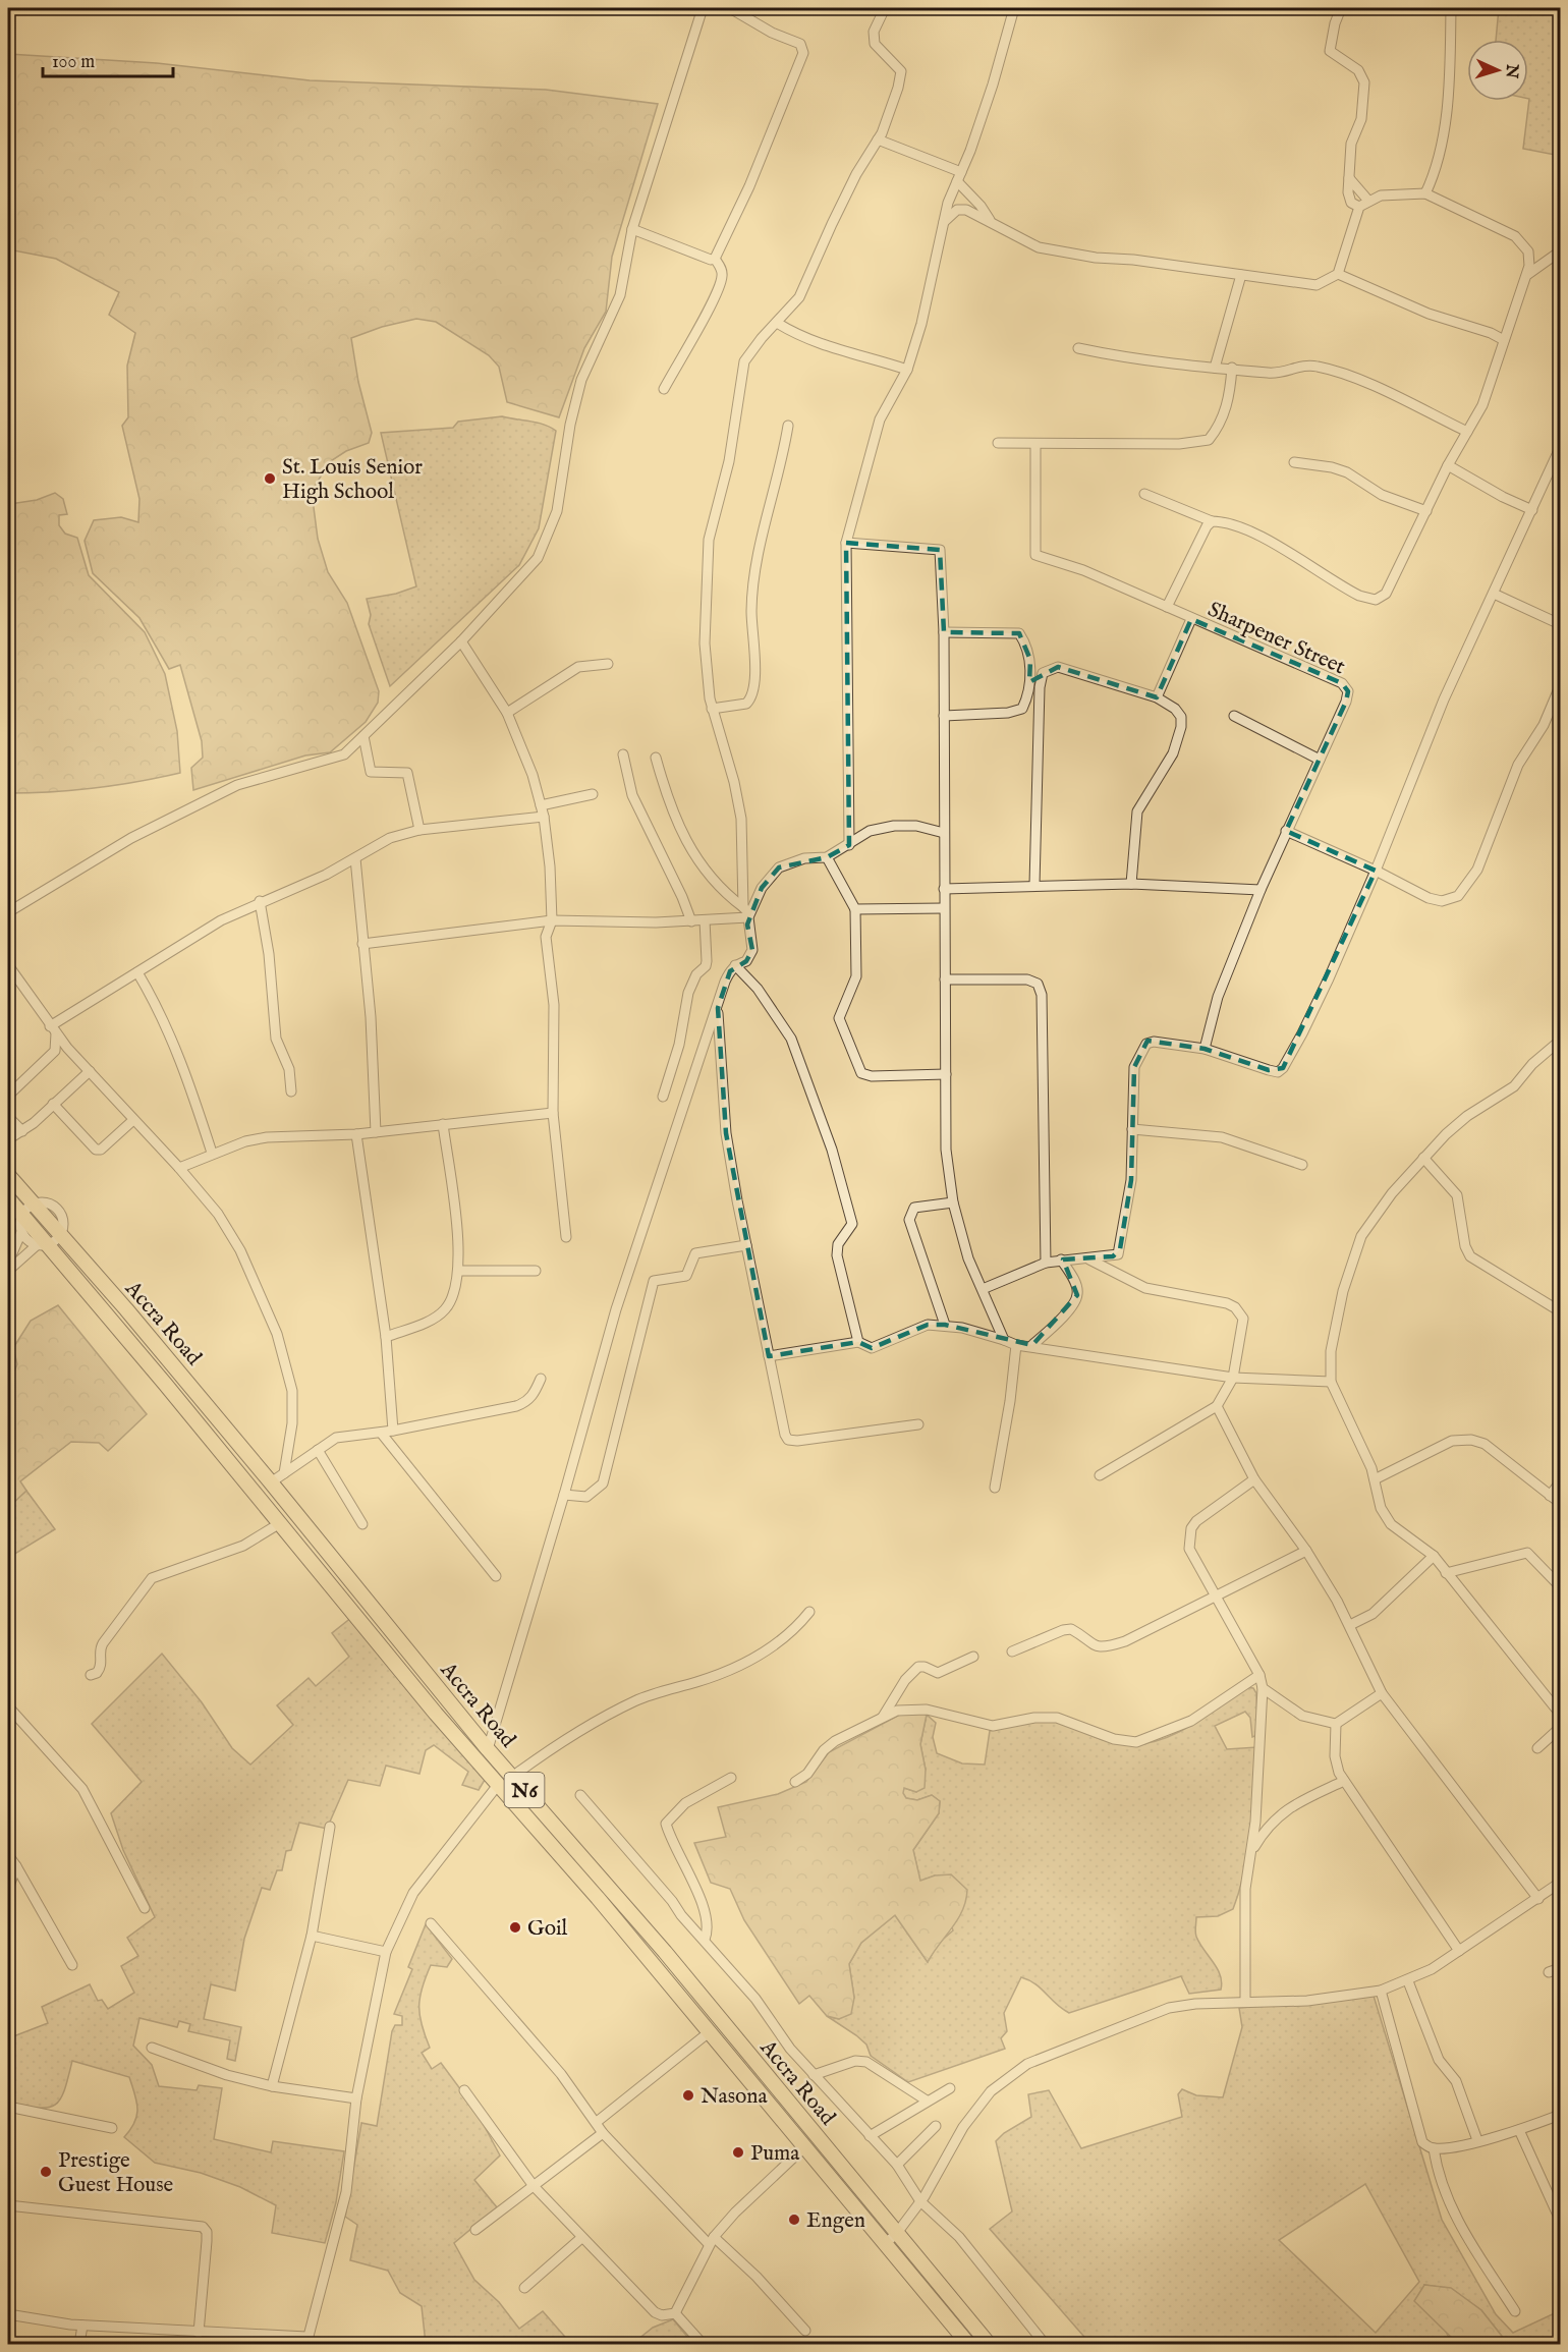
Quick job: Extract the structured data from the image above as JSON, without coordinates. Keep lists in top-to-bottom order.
{
  "streets": {
    "highway": ["Accra Road", "N6"],
    "street": ["Sharpener Street"]
  },
  "places": [
    "St. Louis Senior High School",
    "Goil",
    "Nasona",
    "Puma",
    "Prestige Guest House",
    "Engen"
  ],
  "scale_bar": "100 m",
  "north": "right"
}
